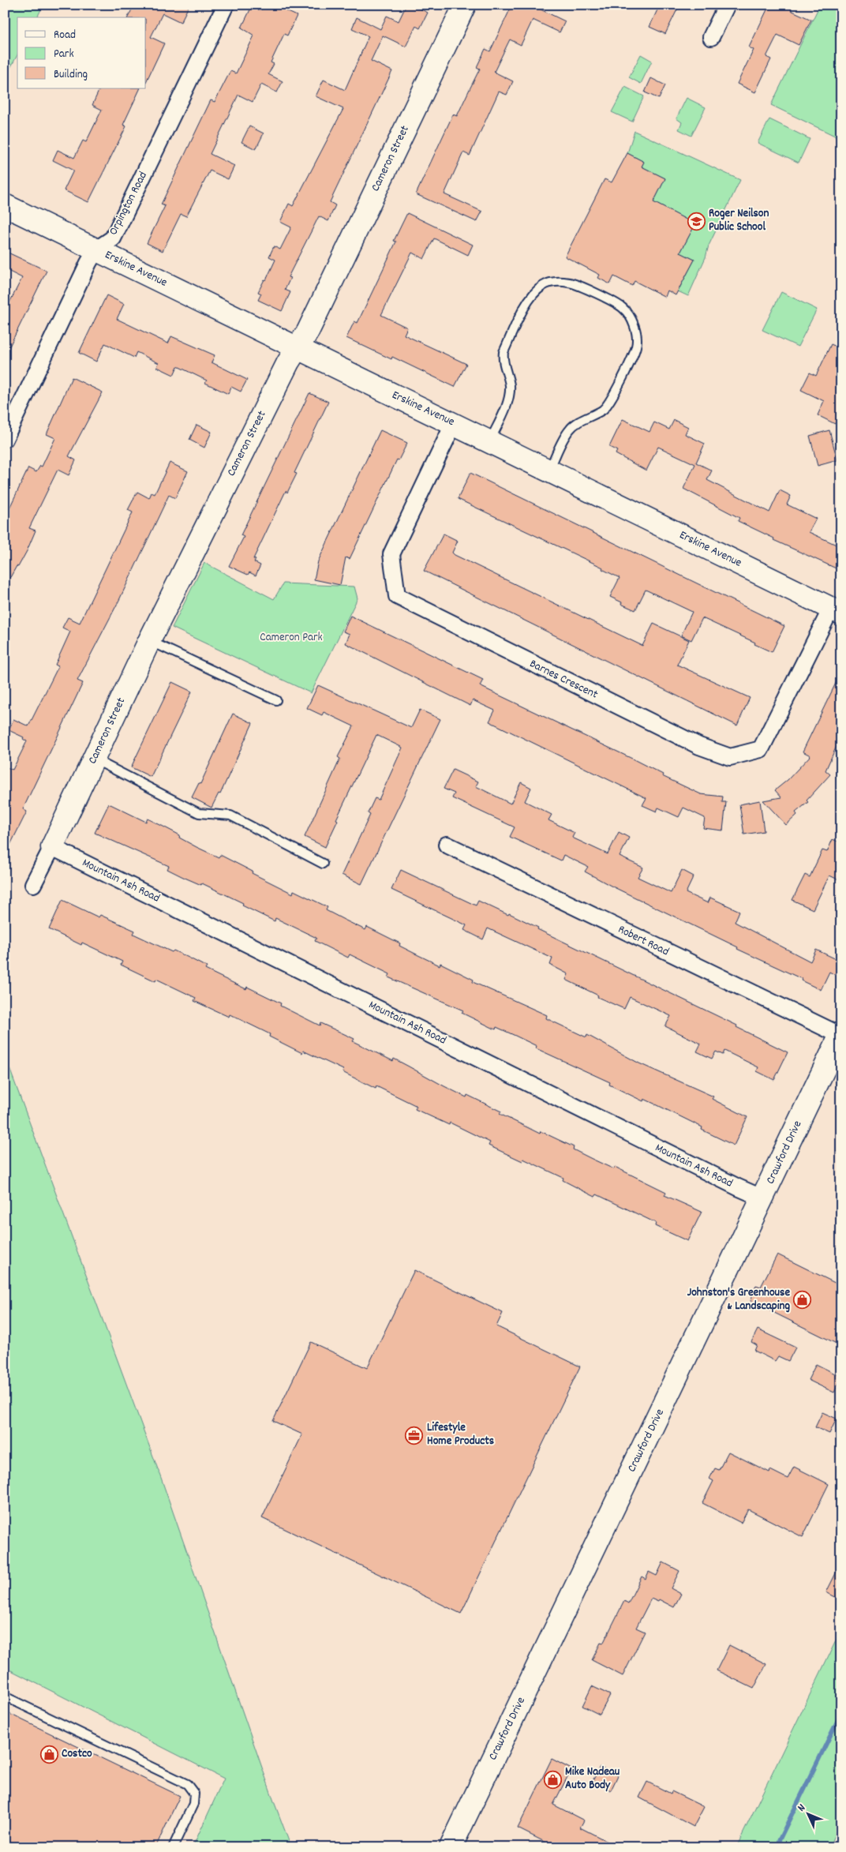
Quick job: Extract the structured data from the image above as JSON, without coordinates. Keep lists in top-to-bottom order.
{
  "streets": {
    "street": [
      "Cameron Street",
      "Orpington Road",
      "Erskine Avenue",
      "Barnes Crescent",
      "Mountain Ash Road",
      "Robert Road",
      "Crawford Drive"
    ]
  },
  "crossings": [
    ["Cameron Street", "Erskine Avenue"],
    ["Cameron Street", "Mountain Ash Road"],
    ["Orpington Road", "Erskine Avenue"],
    ["Erskine Avenue", "Barnes Crescent"],
    ["Mountain Ash Road", "Crawford Drive"],
    ["Robert Road", "Crawford Drive"]
  ],
  "parks": ["Cameron Park"],
  "places": {
    "school or university": ["Roger Neilson Public School"],
    "shop": ["Johnston's Greenhouse & Landscaping", "Costco", "Mike Nadeau Auto Body"],
    "office": ["Lifestyle Home Products"]
  },
  "legend": ["Road", "Park", "Building"],
  "north": "top left"
}
